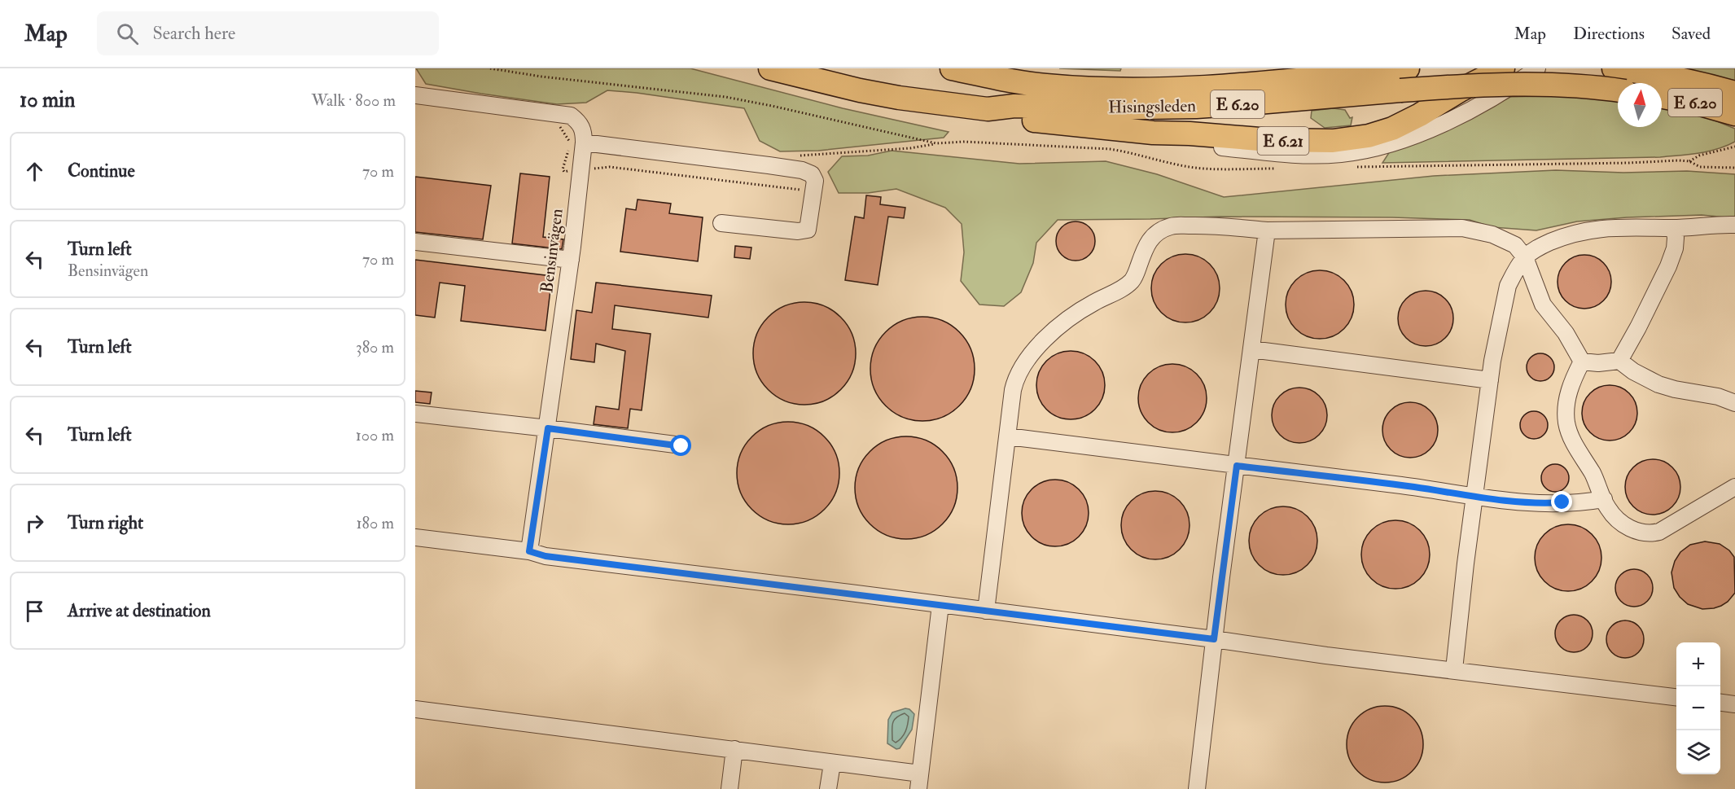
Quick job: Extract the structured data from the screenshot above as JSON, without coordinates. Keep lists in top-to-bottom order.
{
  "streets": {
    "highway": ["E 6.20", "Hisingsleden", "E 6.21"],
    "street": ["Bensinvägen"]
  },
  "crossings": [
    ["Hisingsleden", "E 6.21"]
  ],
  "north": "top",
  "page": {
    "header": "Map",
    "search": "Search here",
    "nav": ["Map", "Directions", "Saved"],
    "heading": ["10 min", "Walk · 800 m"],
    "list": [
      ["Continue", "70 m"],
      ["Turn left", "Bensinvägen", "70 m"],
      ["Turn left", "380 m"],
      ["Turn left", "100 m"],
      ["Turn right", "180 m"],
      "Arrive at destination"
    ],
    "map_buttons": ["+", "−"]
  }
}
